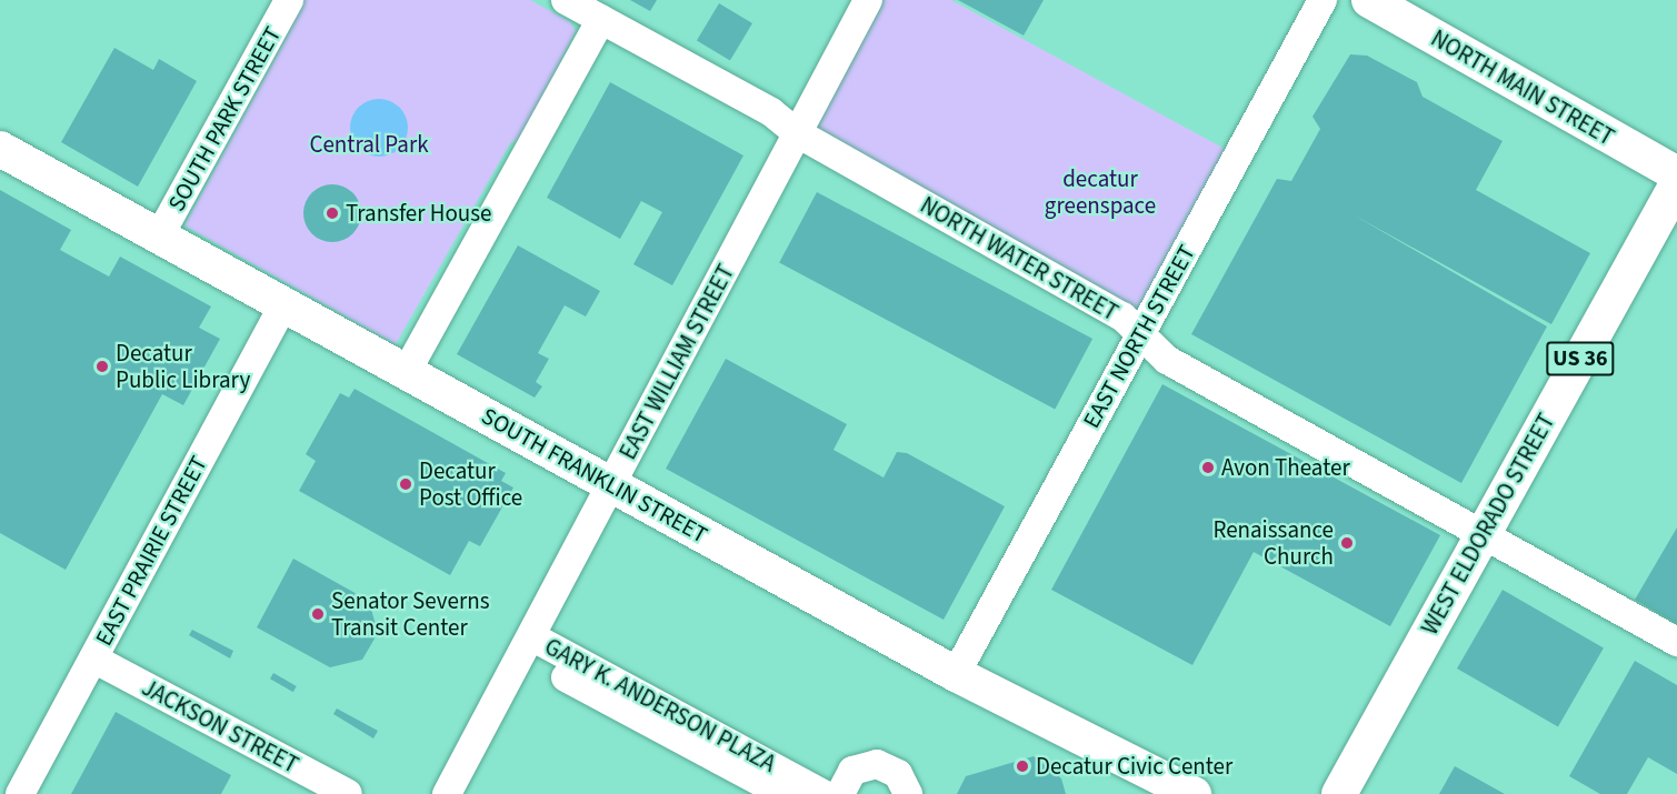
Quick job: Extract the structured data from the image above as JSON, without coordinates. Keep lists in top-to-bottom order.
{
  "streets": {
    "main road": [
      "NORTH MAIN STREET",
      "US 36",
      "SOUTH FRANKLIN STREET",
      "WEST ELDORADO STREET"
    ],
    "street": [
      "SOUTH PARK STREET",
      "NORTH WATER STREET",
      "EAST NORTH STREET",
      "EAST WILLIAM STREET",
      "EAST PRAIRIE STREET",
      "GARY K. ANDERSON PLAZA",
      "JACKSON STREET"
    ]
  },
  "crossings": [
    ["SOUTH PARK STREET", "SOUTH FRANKLIN STREET"],
    ["NORTH WATER STREET", "EAST NORTH STREET"],
    ["NORTH WATER STREET", "EAST WILLIAM STREET"],
    ["NORTH WATER STREET", "WEST ELDORADO STREET"],
    ["EAST NORTH STREET", "SOUTH FRANKLIN STREET"],
    ["EAST WILLIAM STREET", "SOUTH FRANKLIN STREET"],
    ["EAST WILLIAM STREET", "GARY K. ANDERSON PLAZA"],
    ["SOUTH FRANKLIN STREET", "EAST PRAIRIE STREET"],
    ["EAST PRAIRIE STREET", "JACKSON STREET"]
  ],
  "parks": ["Central Park", "decatur greenspace"],
  "places": [
    "Transfer House",
    "Decatur Public Library",
    "Avon Theater",
    "Decatur Post Office",
    "Renaissance Church",
    "Senator Severns Transit Center",
    "Decatur Civic Center"
  ]
}
